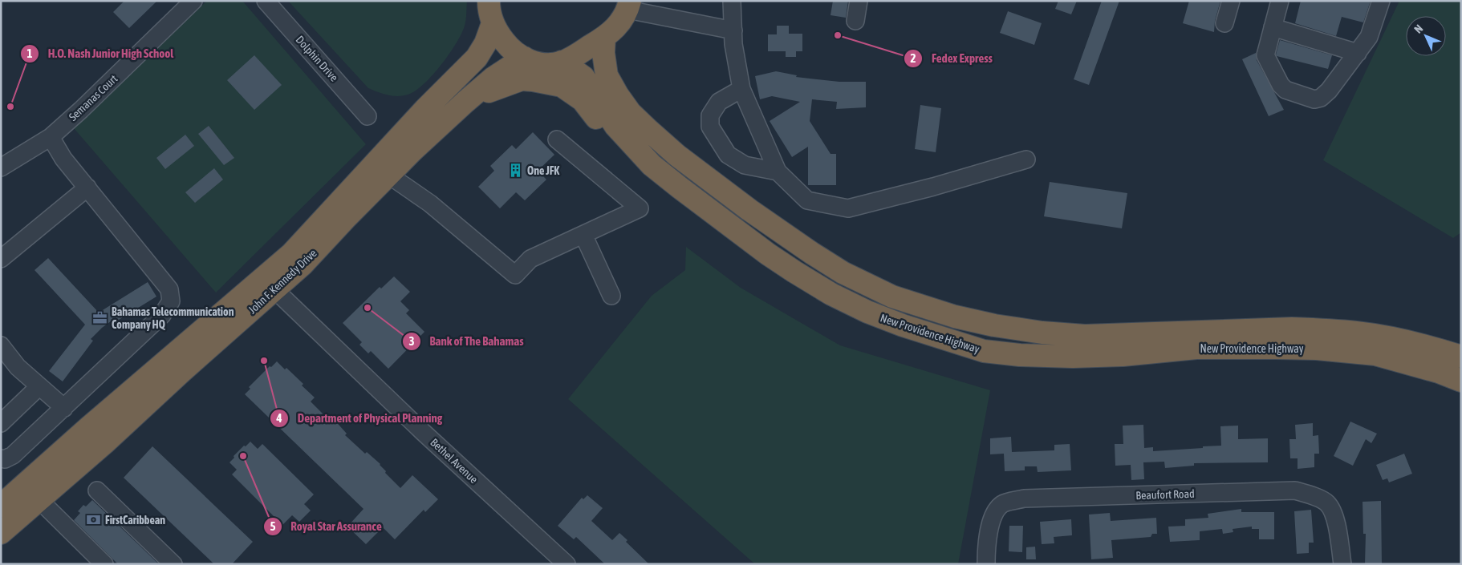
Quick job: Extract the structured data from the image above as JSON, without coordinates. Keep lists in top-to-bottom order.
{
  "streets": {
    "highway": ["John F. Kennedy Drive", "New Providence Highway"],
    "street": [
      "Dolphin Drive",
      "Semanas Court",
      "Bethel Avenue",
      "Beaufort Road"
    ]
  },
  "crossings": [
    ["John F. Kennedy Drive", "Bethel Avenue"]
  ],
  "places": {
    "other": [
      "Fedex Express",
      "H.O. Nash Junior High School",
      "Bank of The Bahamas",
      "Department of Physical Planning",
      "Royal Star Assurance"
    ],
    "building": ["One JFK"],
    "office": ["Bahamas Telecommunication Company HQ"],
    "bank": ["FirstCaribbean"]
  },
  "north": "top left"
}
